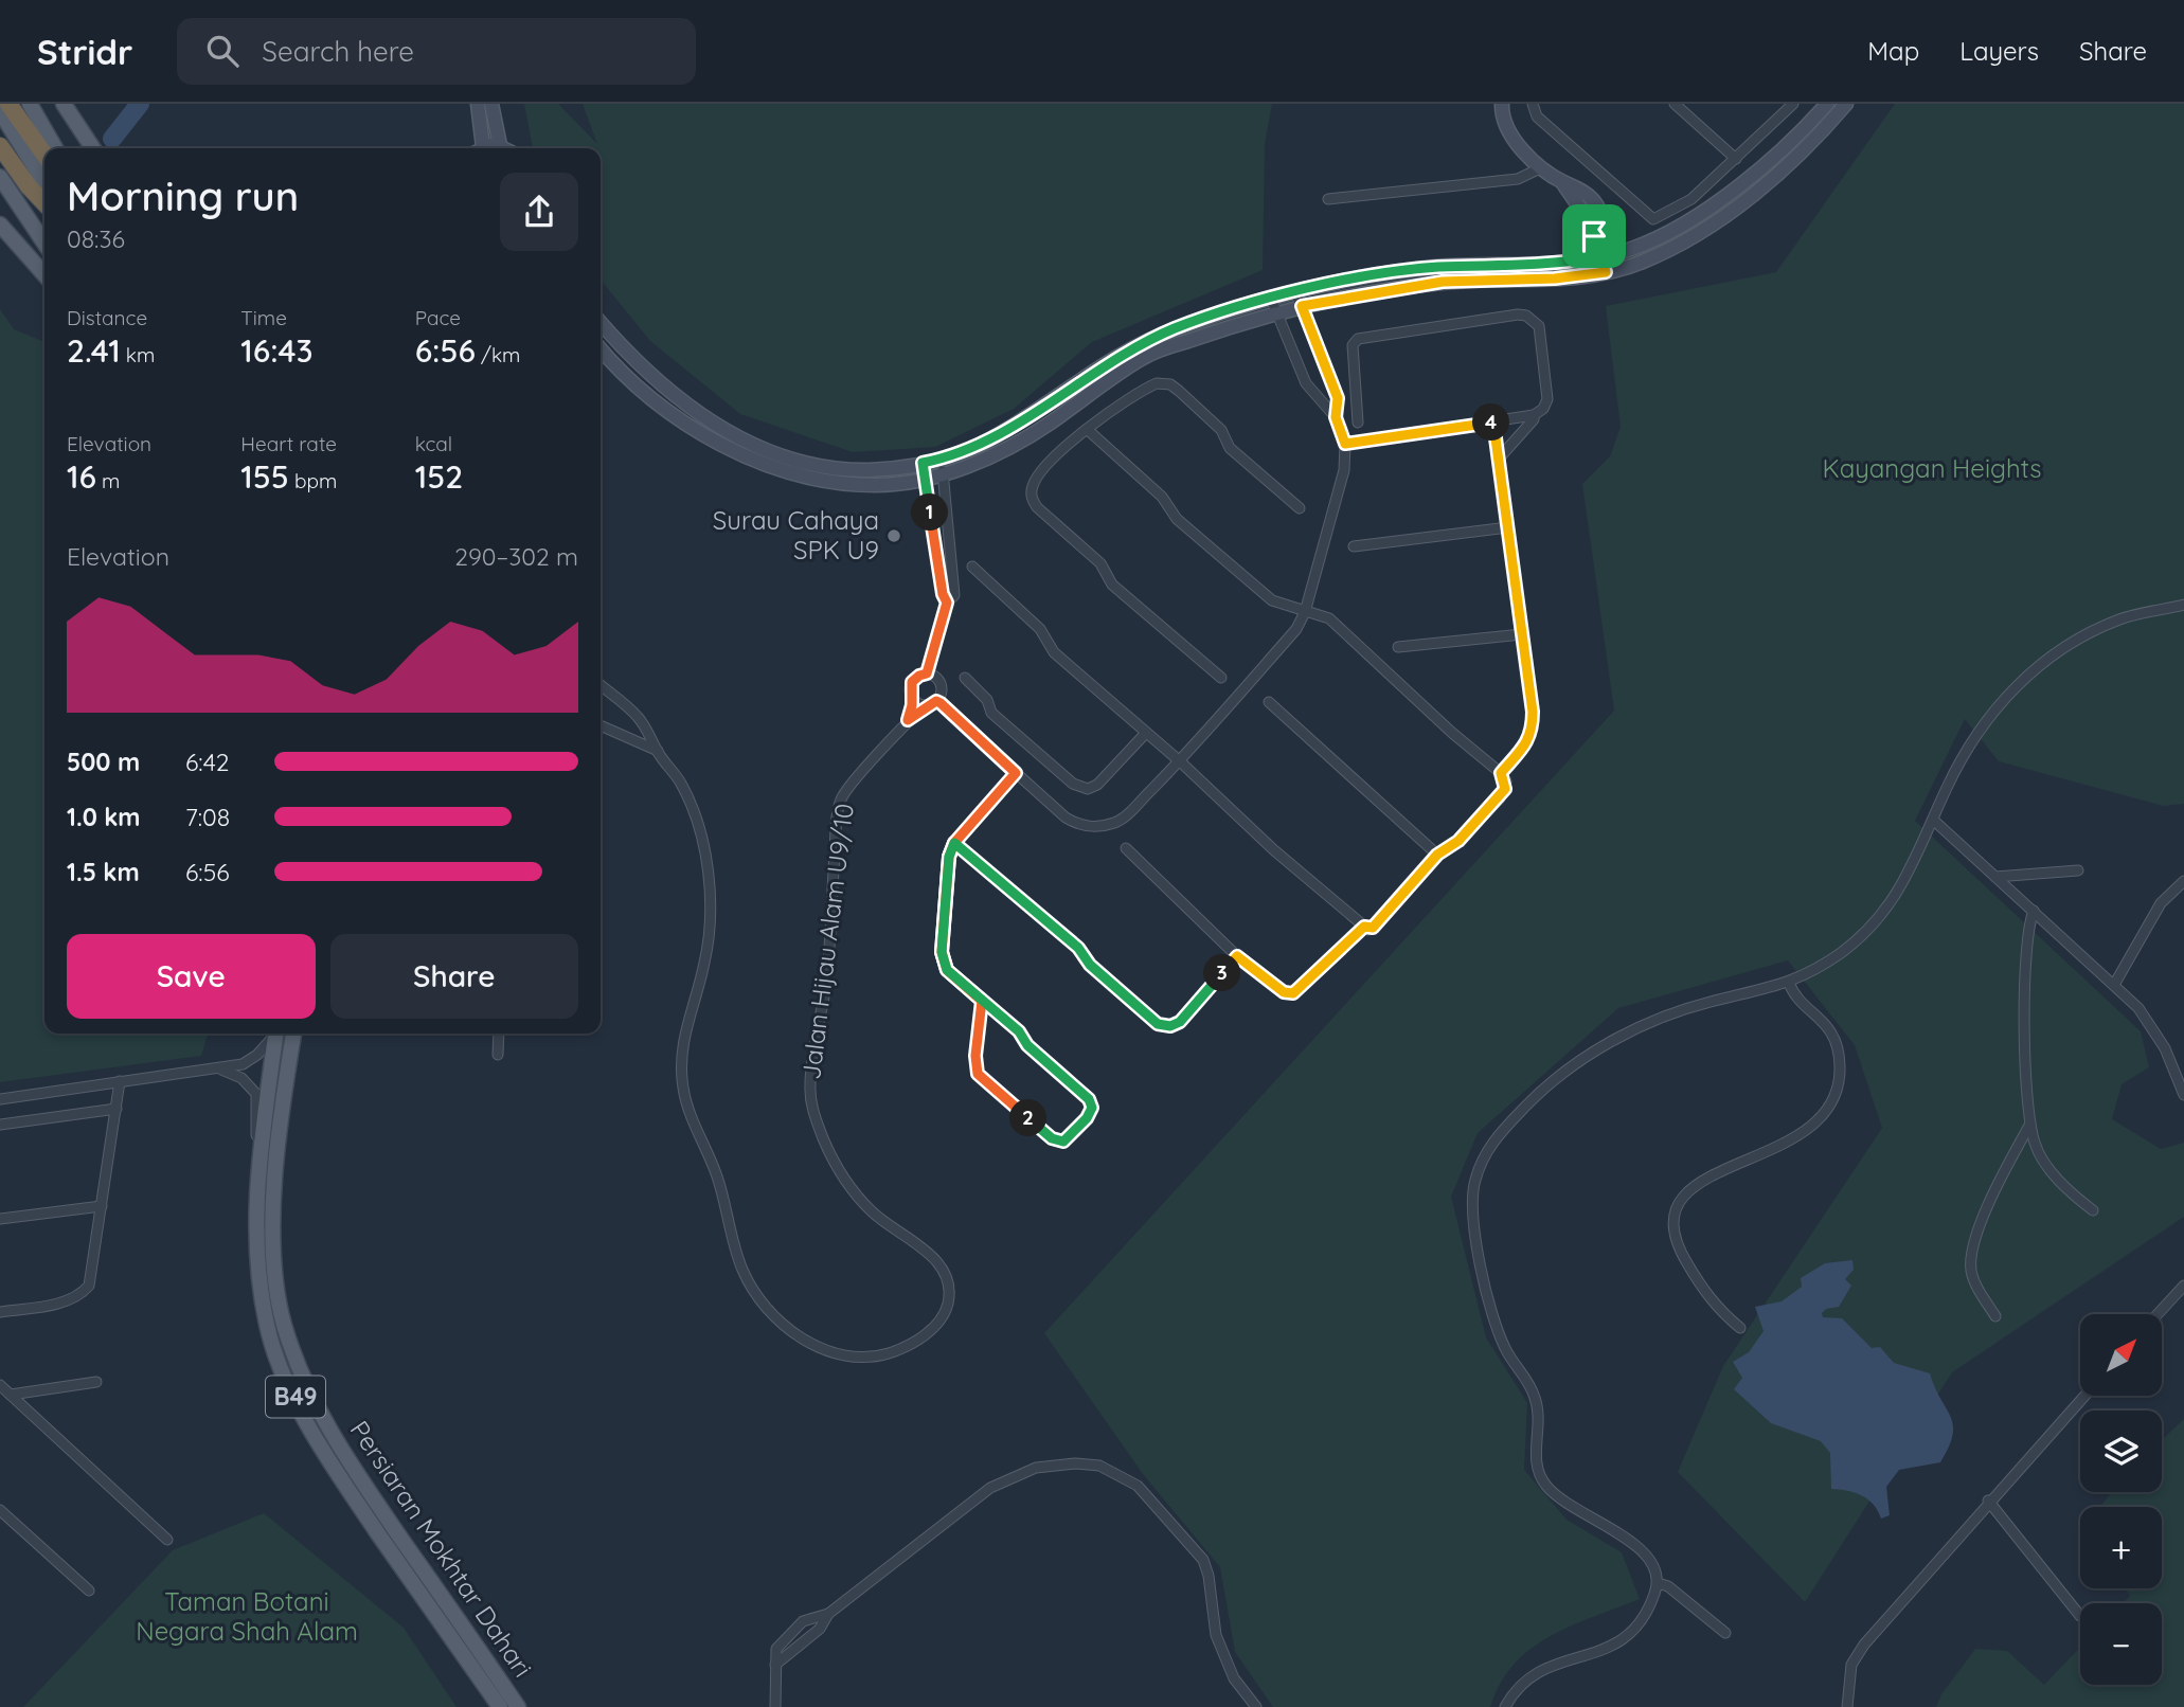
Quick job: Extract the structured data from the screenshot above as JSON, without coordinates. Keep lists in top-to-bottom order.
{
  "streets": {
    "main road": ["B49", "Persiaran Mokhtar Dahari"],
    "street": ["Jalan Hijau Alam U9/10"]
  },
  "parks": ["Kayangan Heights", "Taman Botani Negara Shah Alam"],
  "places": ["Surau Cahaya SPK U9"],
  "north": "top right",
  "page": {
    "header": "Stridr",
    "search": "Search here",
    "nav": ["Map", "Layers", "Share"],
    "heading": ["Morning run", "08:36"],
    "stats": [
      ["Distance", "2.41 km"],
      ["Time", "16:43"],
      ["Pace", "6:56 /km"],
      ["Elevation", "16 m"],
      ["Heart rate", "155 bpm"],
      ["kcal", "152"]
    ],
    "pins": [
      "4",
      "1",
      "3",
      "2"
    ],
    "chart": ["Elevation", "290–302 m"],
    "list": [
      {
        "name": "500 m",
        "note": "6:42"
      },
      {
        "name": "1.0 km",
        "note": "7:08"
      },
      {
        "name": "1.5 km",
        "note": "6:56"
      }
    ],
    "buttons": ["Save", "Share"],
    "map_buttons": ["+", "−"]
  }
}
